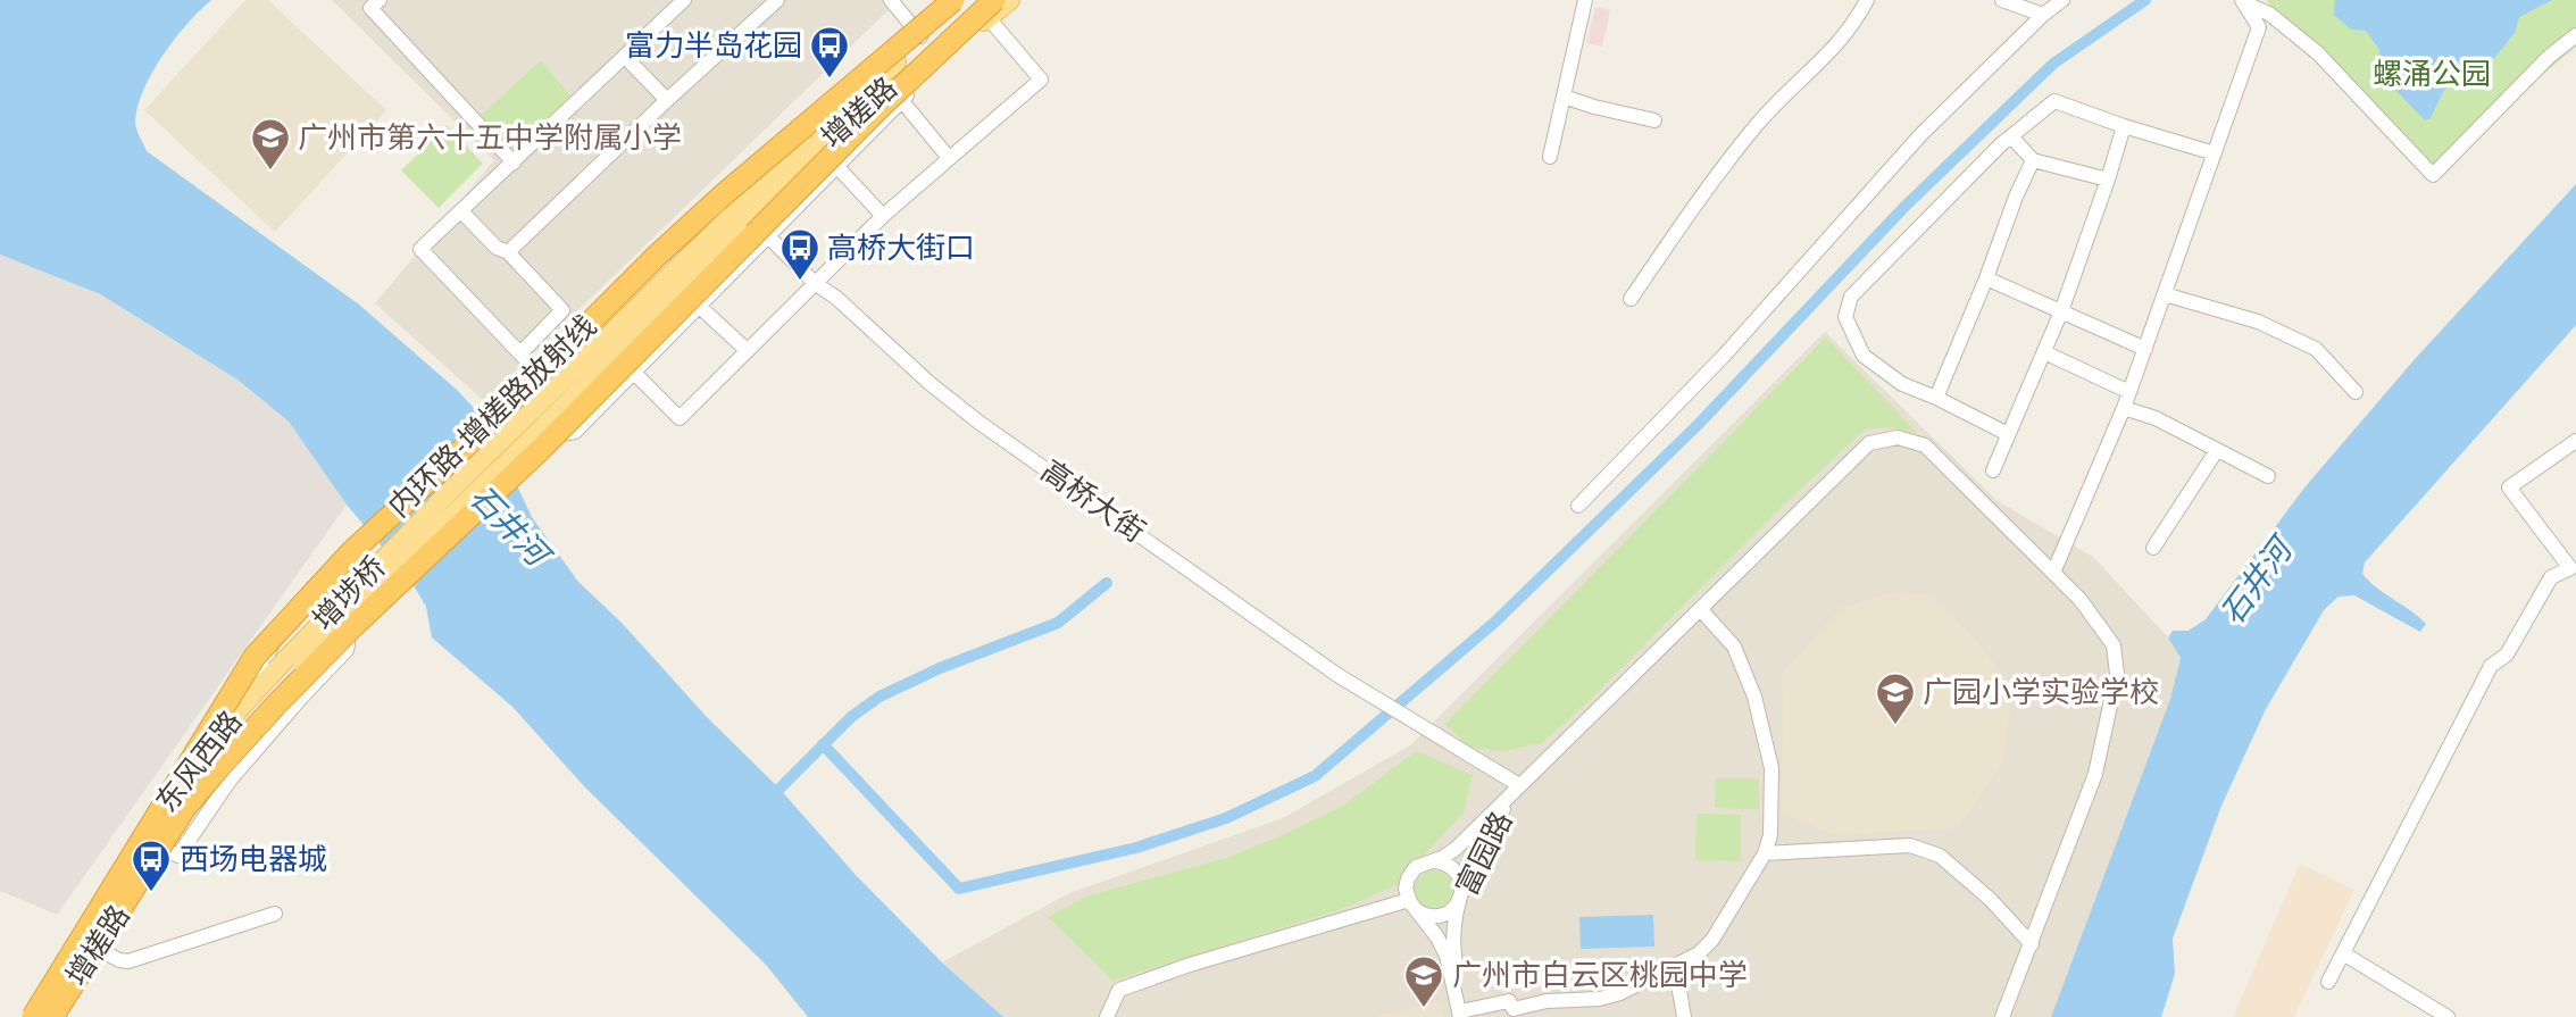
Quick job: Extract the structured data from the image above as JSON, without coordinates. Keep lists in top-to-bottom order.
{
  "streets": {
    "highway": ["增槎路", "内环路-增槎路放射线"],
    "main road": ["增埗桥", "东风西路"],
    "street": ["高桥大街", "富园路"]
  },
  "crossings": [
    ["增槎路", "内环路-增槎路放射线"],
    ["增槎路", "增埗桥"],
    ["内环路-增槎路放射线", "东风西路"],
    ["高桥大街", "富园路"],
    ["增埗桥", "东风西路"]
  ],
  "water": ["石井河"],
  "parks": ["螺涌公园"],
  "places": {
    "bus stop": ["富力半岛花园", "高桥大街口", "西场电器城"],
    "school or university": ["广州市第六十五中学附属小学", "广园小学实验学校", "广州市白云区桃园中学"]
  }
}
